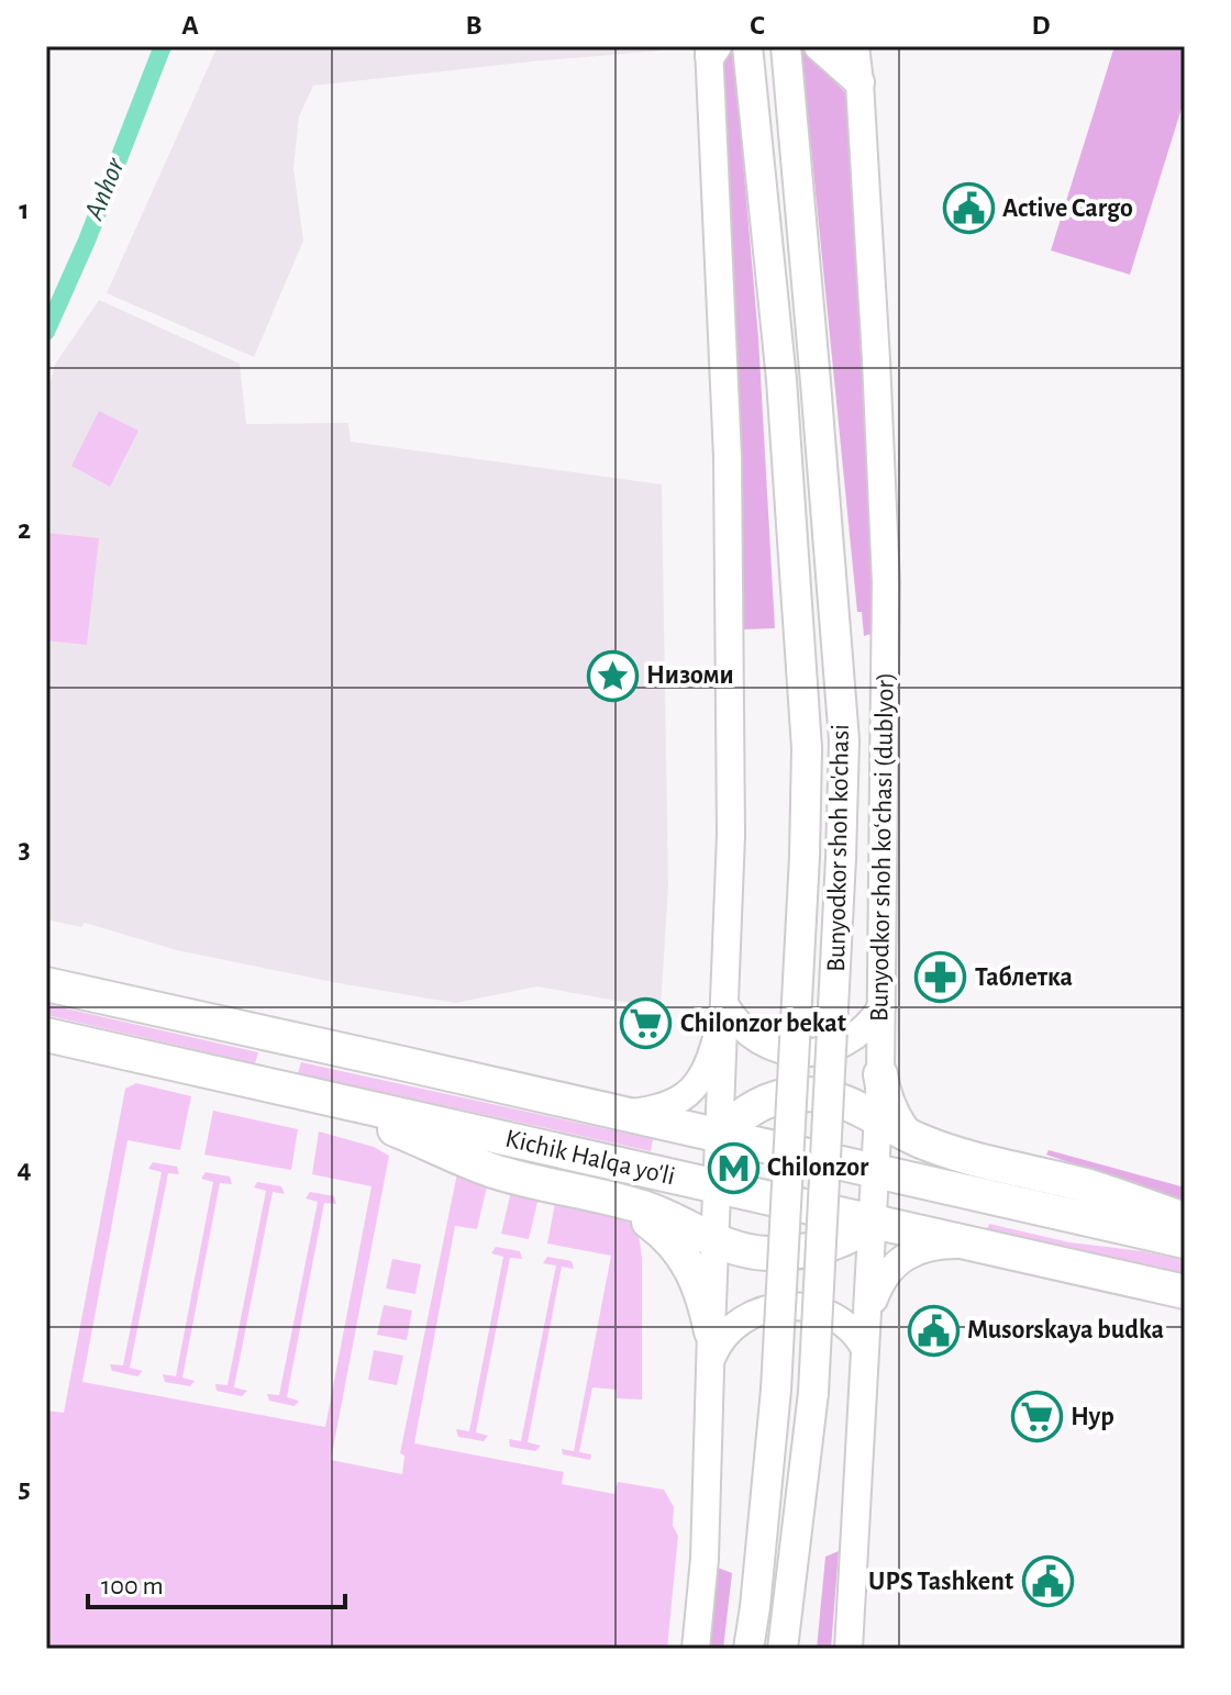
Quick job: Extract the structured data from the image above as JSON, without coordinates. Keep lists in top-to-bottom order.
{
  "streets": {
    "highway": ["Kichik Halqa yo'li"],
    "main road": ["Bunyodkor shoh ko'chasi"],
    "street": ["Bunyodkor shoh koʻchasi (dublyor)"]
  },
  "water": ["Anhor"],
  "places": {
    "public building": ["Active Cargo", "Musorskaya budka", "UPS Tashkent"],
    "place": ["Низоми"],
    "pharmacy": ["Таблетка"],
    "supermarket": ["Chilonzor bekat", "Нур"],
    "metro station": ["Chilonzor"]
  },
  "scale_bar": "100 m",
  "grid": {
    "columns": [
      "A",
      "B",
      "C",
      "D"
    ],
    "rows": [
      "1",
      "2",
      "3",
      "4",
      "5"
    ]
  }
}
